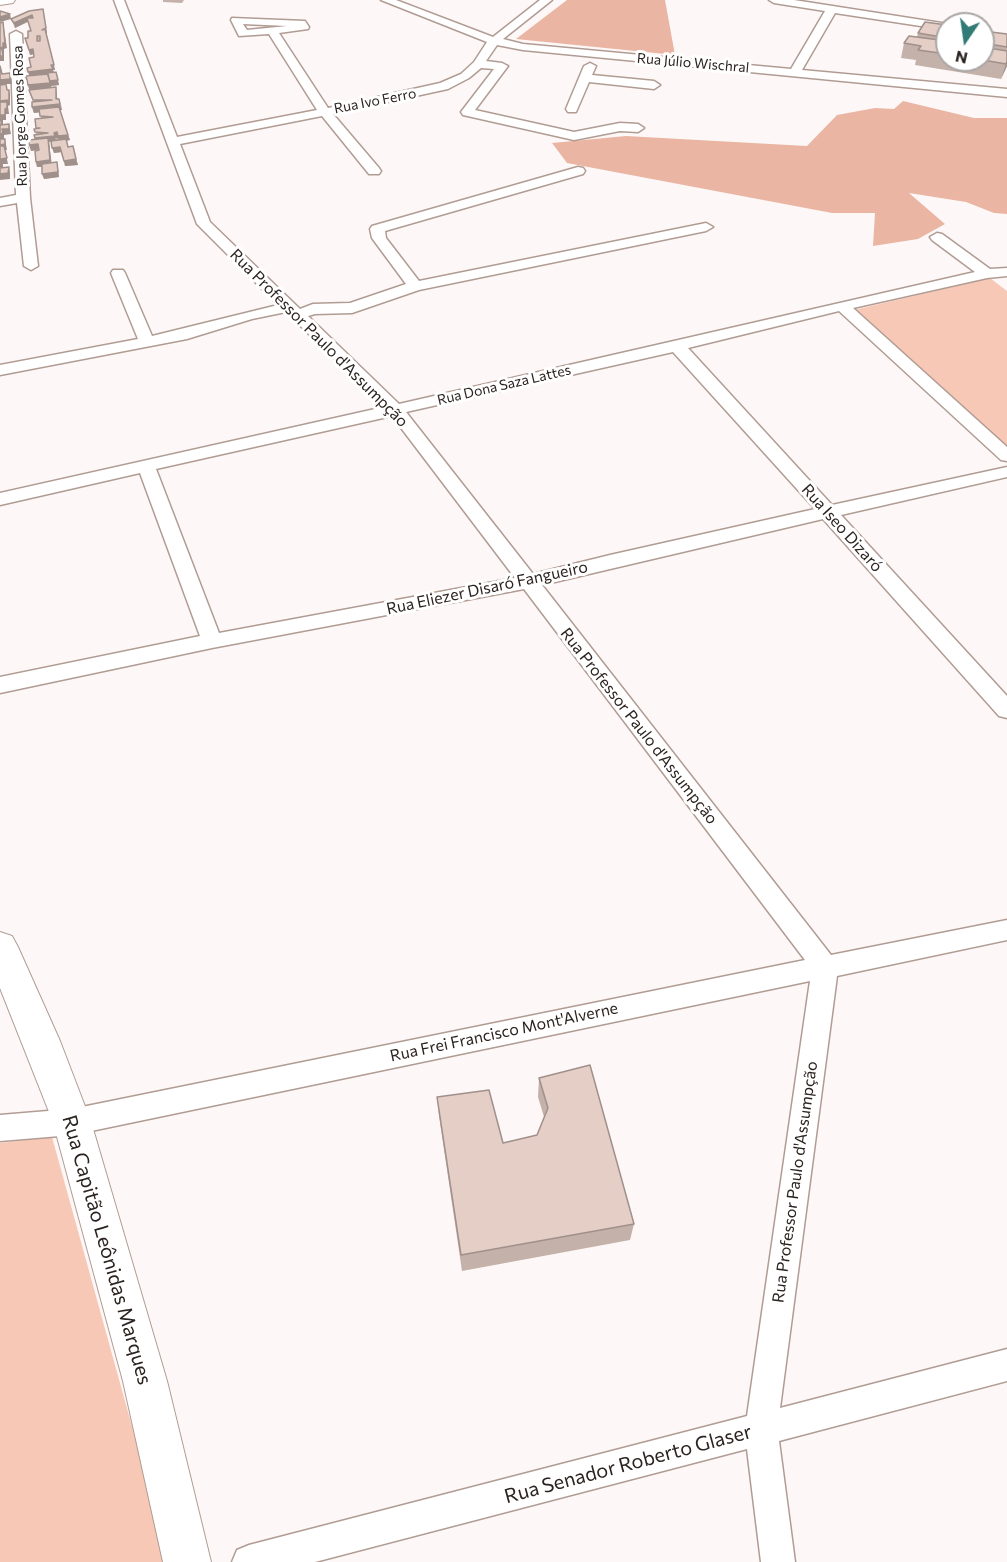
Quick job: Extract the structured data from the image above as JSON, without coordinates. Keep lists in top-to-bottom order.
{
  "streets": {
    "main road": ["Rua Capitão Leônidas Marques"],
    "street": [
      "Rua Júlio Wischral",
      "Rua Ivo Ferro",
      "Rua Jorge Gomes Rosa",
      "Rua Professor Paulo d'Assumpção",
      "Rua Dona Saza Lattes",
      "Rua Iseo Dizaró",
      "Rua Eliezer Disaró Fangueiro",
      "Rua Frei Francisco Mont'Alverne",
      "Rua Senador Roberto Glaser"
    ]
  },
  "crossings": [
    ["Rua Júlio Wischral", "Rua Ivo Ferro"],
    ["Rua Ivo Ferro", "Rua Professor Paulo d'Assumpção"],
    ["Rua Professor Paulo d'Assumpção", "Rua Dona Saza Lattes"],
    ["Rua Professor Paulo d'Assumpção", "Rua Eliezer Disaró Fangueiro"],
    ["Rua Professor Paulo d'Assumpção", "Rua Frei Francisco Mont'Alverne"],
    ["Rua Professor Paulo d'Assumpção", "Rua Senador Roberto Glaser"],
    ["Rua Dona Saza Lattes", "Rua Iseo Dizaró"],
    ["Rua Iseo Dizaró", "Rua Eliezer Disaró Fangueiro"],
    ["Rua Frei Francisco Mont'Alverne", "Rua Capitão Leônidas Marques"]
  ],
  "north": "bottom"
}
